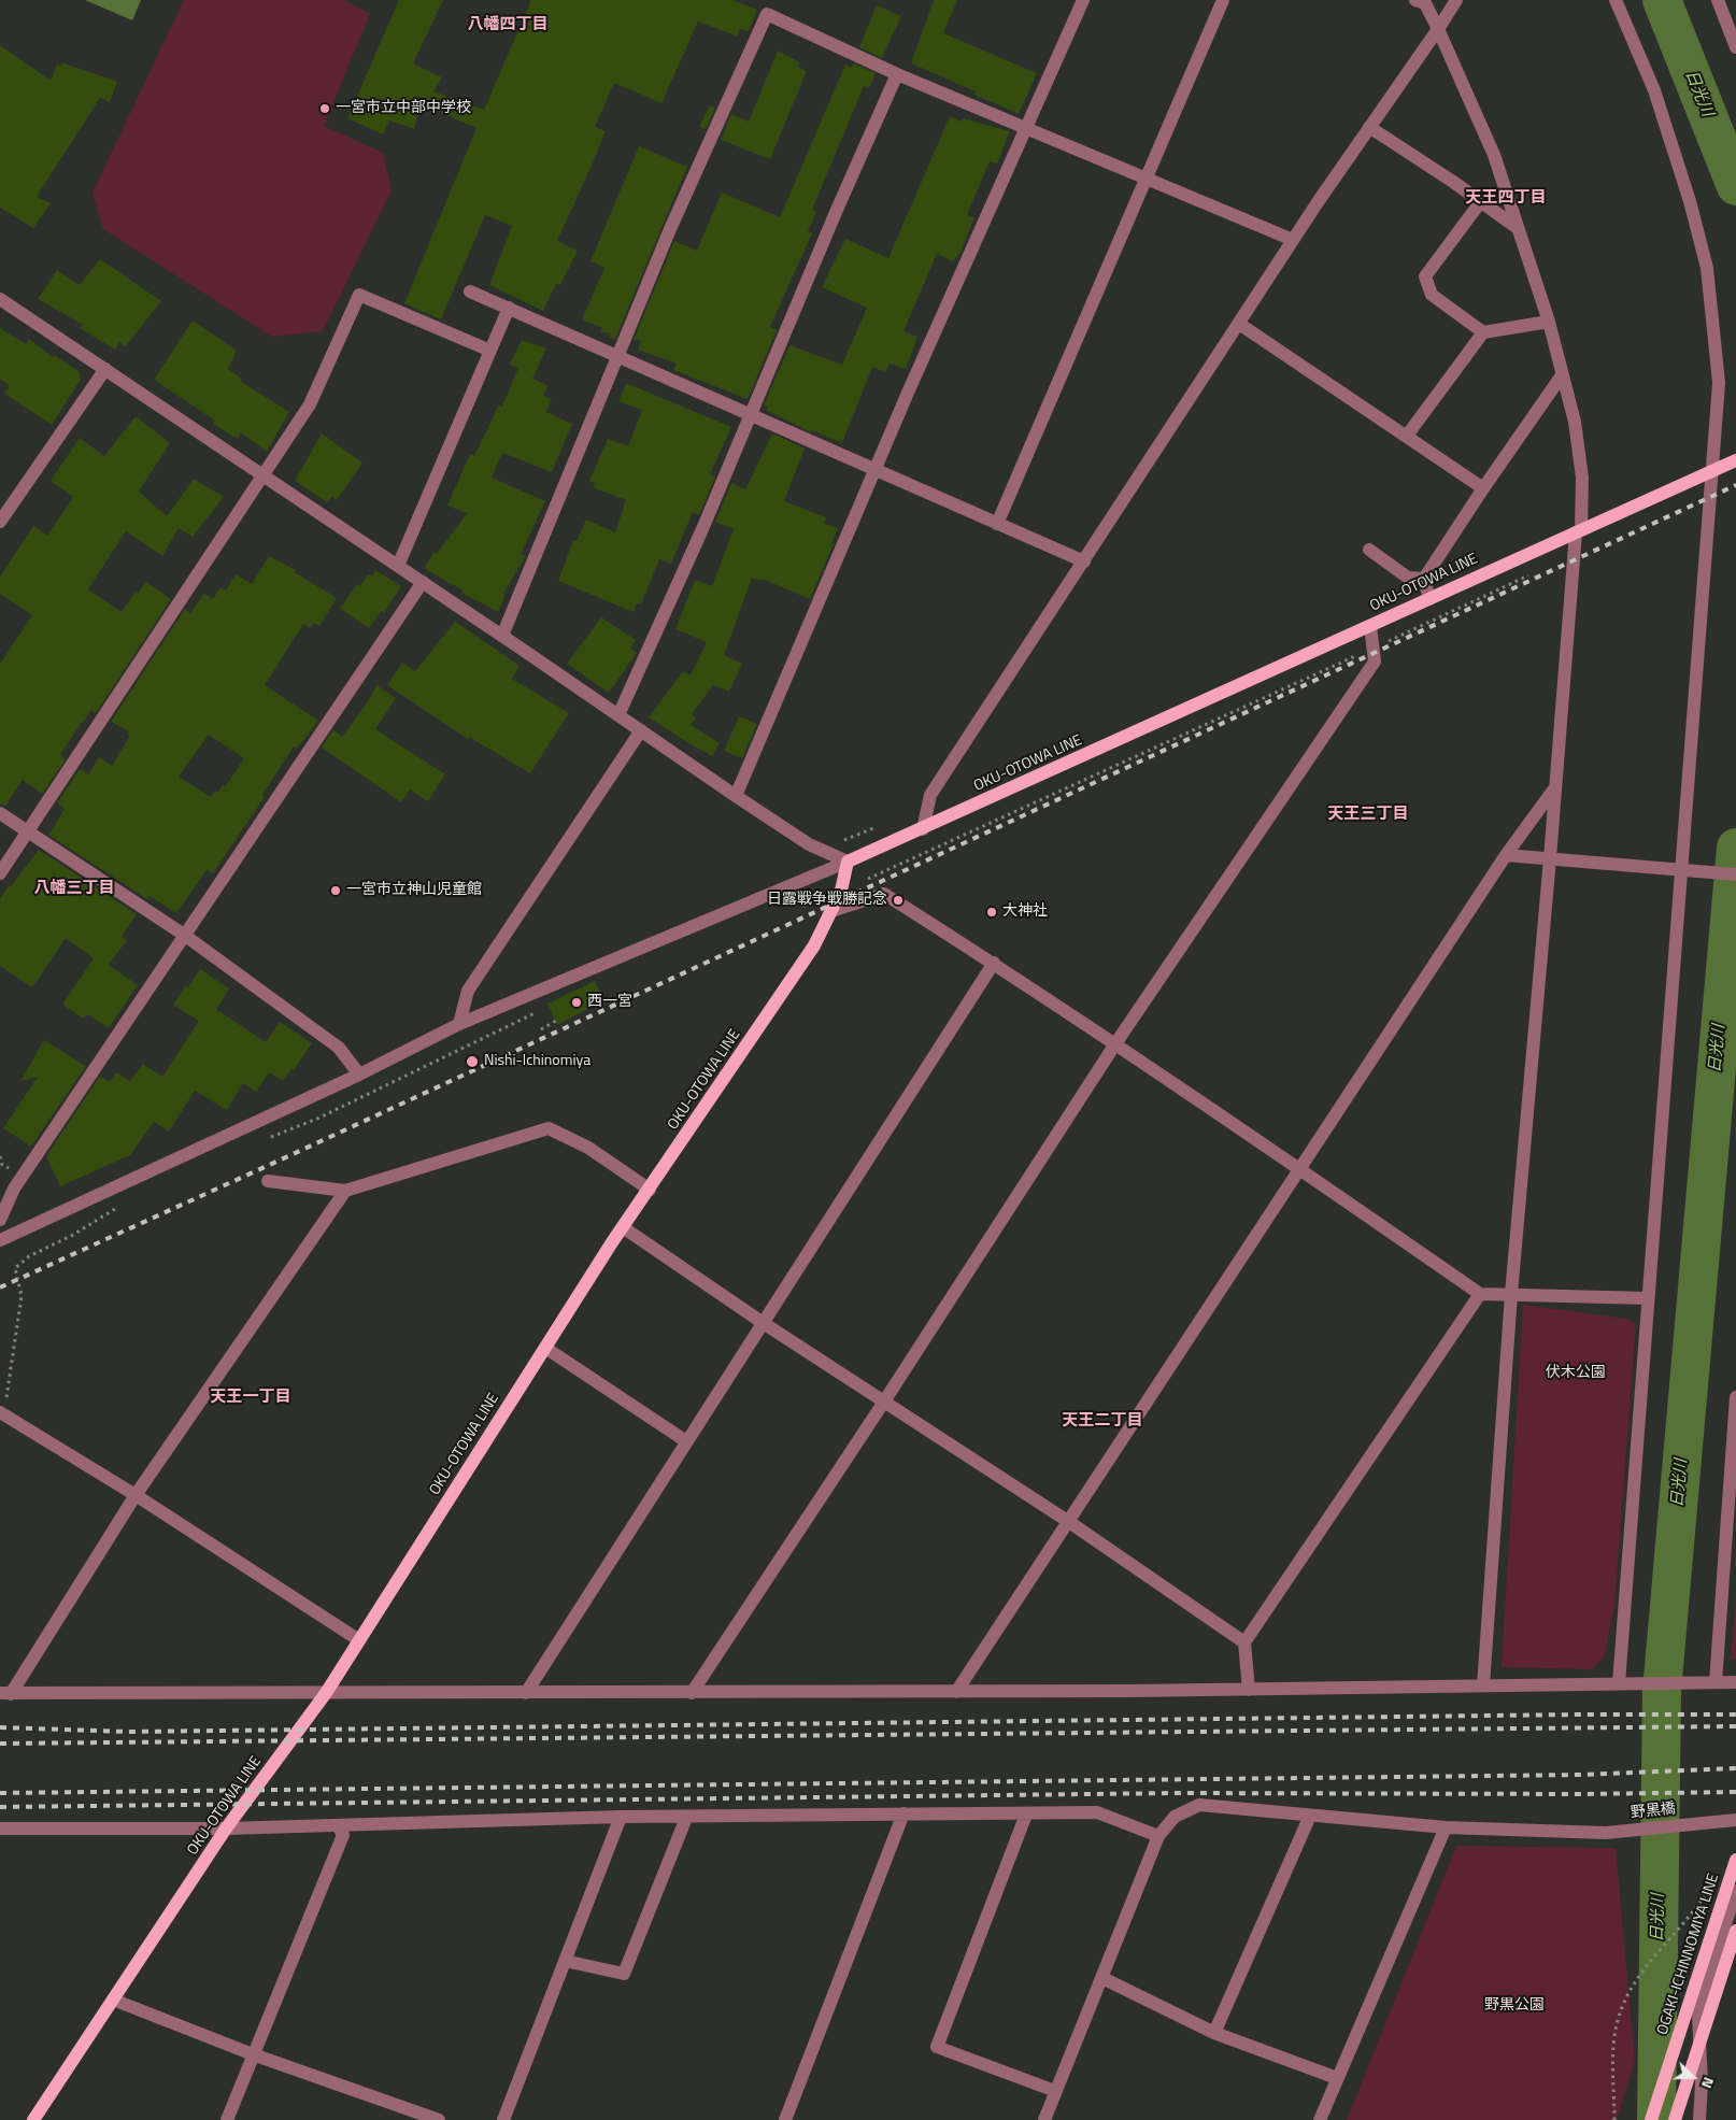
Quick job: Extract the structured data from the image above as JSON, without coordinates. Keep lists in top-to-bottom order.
{
  "streets": {
    "main road": ["OKU-OTOWA LINE", "OGAKI-ICHINNOMIYA LINE"],
    "street": ["野黒橋"]
  },
  "districts": [
    "八幡四丁目",
    "天王四丁目",
    "天王三丁目",
    "八幡三丁目",
    "天王一丁目",
    "天王二丁目"
  ],
  "water": ["日光川"],
  "parks": ["伏木公園", "野黒公園"],
  "places": [
    "一宮市立中部中学校",
    "一宮市立神山児童館",
    "日露戦争戦勝記念",
    "大神社",
    "西一宮",
    "Nishi-Ichinomiya"
  ],
  "north": "right"
}
